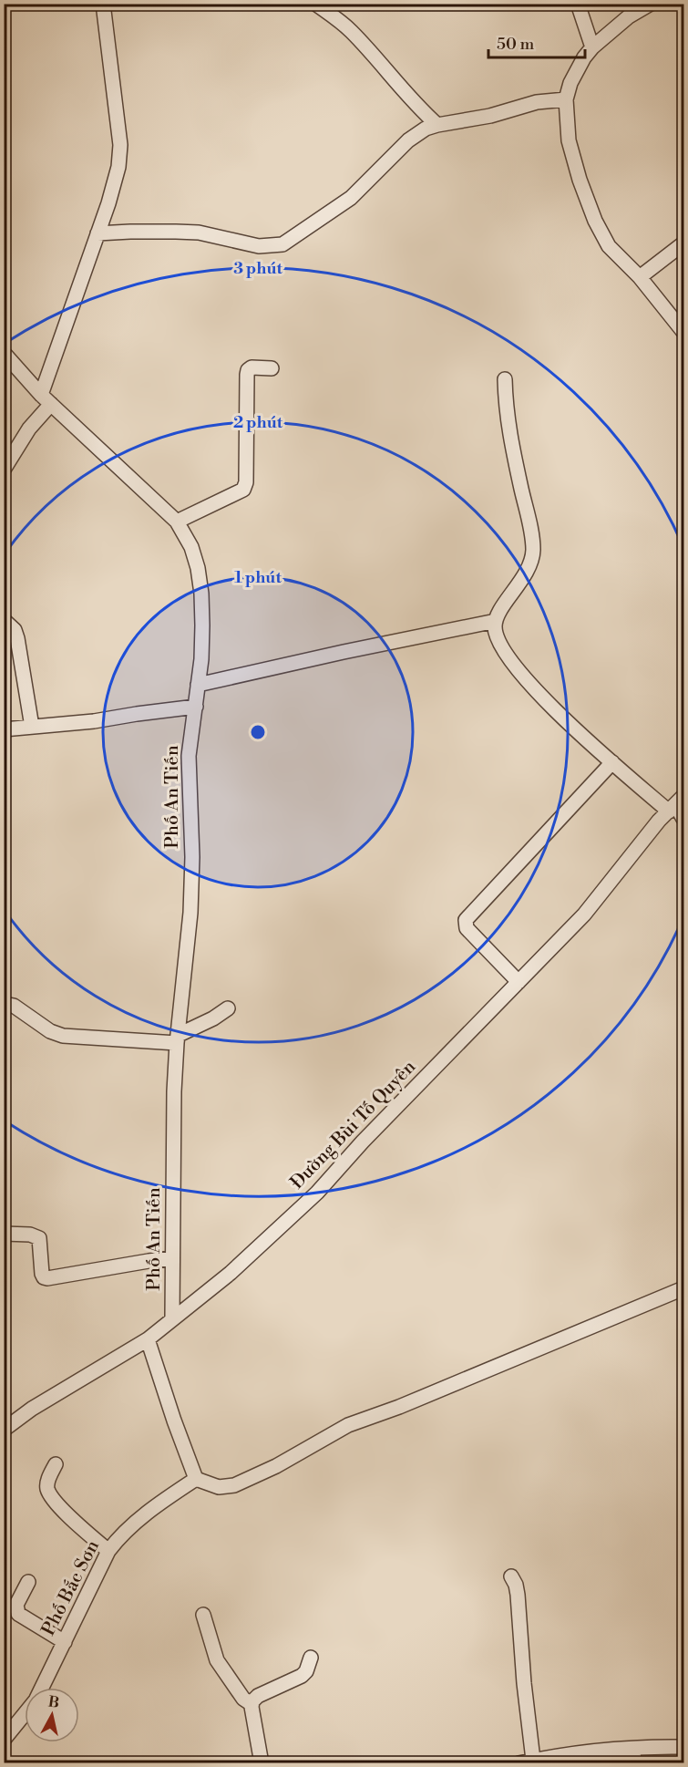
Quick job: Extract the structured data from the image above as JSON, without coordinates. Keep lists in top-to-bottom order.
{
  "streets": {
    "street": ["Phố An Tiến", "Đường Bùi Tố Quyên", "Phố Bắc Sơn"]
  },
  "crossings": [
    ["Phố An Tiến", "Đường Bùi Tố Quyên"]
  ],
  "scale_bar": "50 m",
  "north": "top",
  "rings": ["3 phút", "2 phút", "1 phút"]
}
